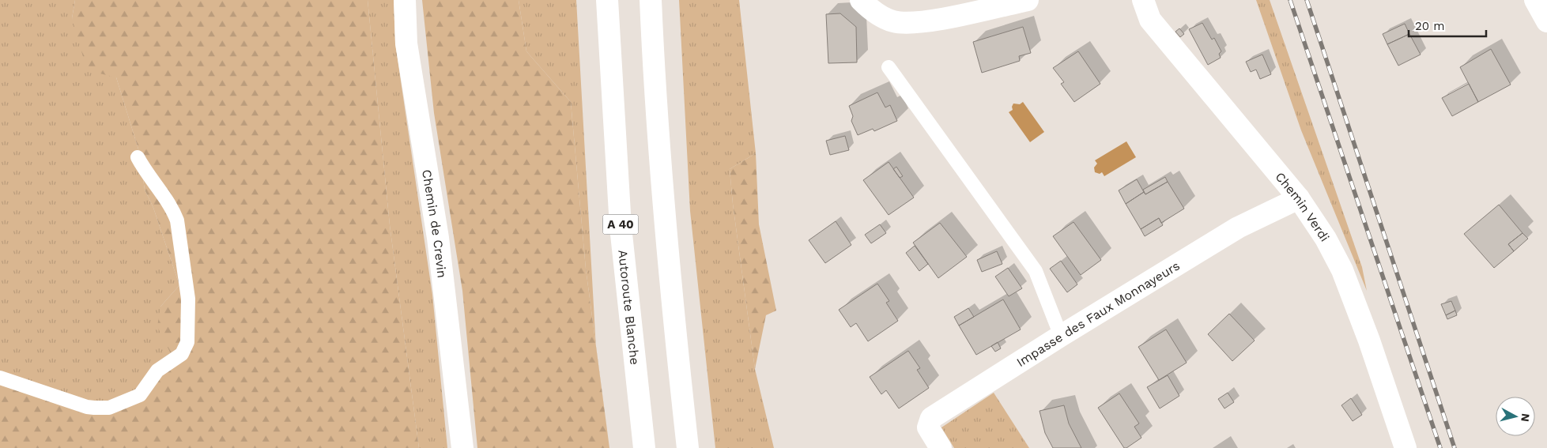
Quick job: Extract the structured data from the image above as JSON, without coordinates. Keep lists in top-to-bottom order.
{
  "streets": {
    "main road": [
      "Chemin Verdi",
      "Chemin de Crevin",
      "A 40",
      "Autoroute Blanche",
      "Impasse des Faux Monnayeurs"
    ]
  },
  "crossings": [
    ["Chemin Verdi", "Impasse des Faux Monnayeurs"]
  ],
  "scale_bar": "20 m",
  "north": "right"
}
